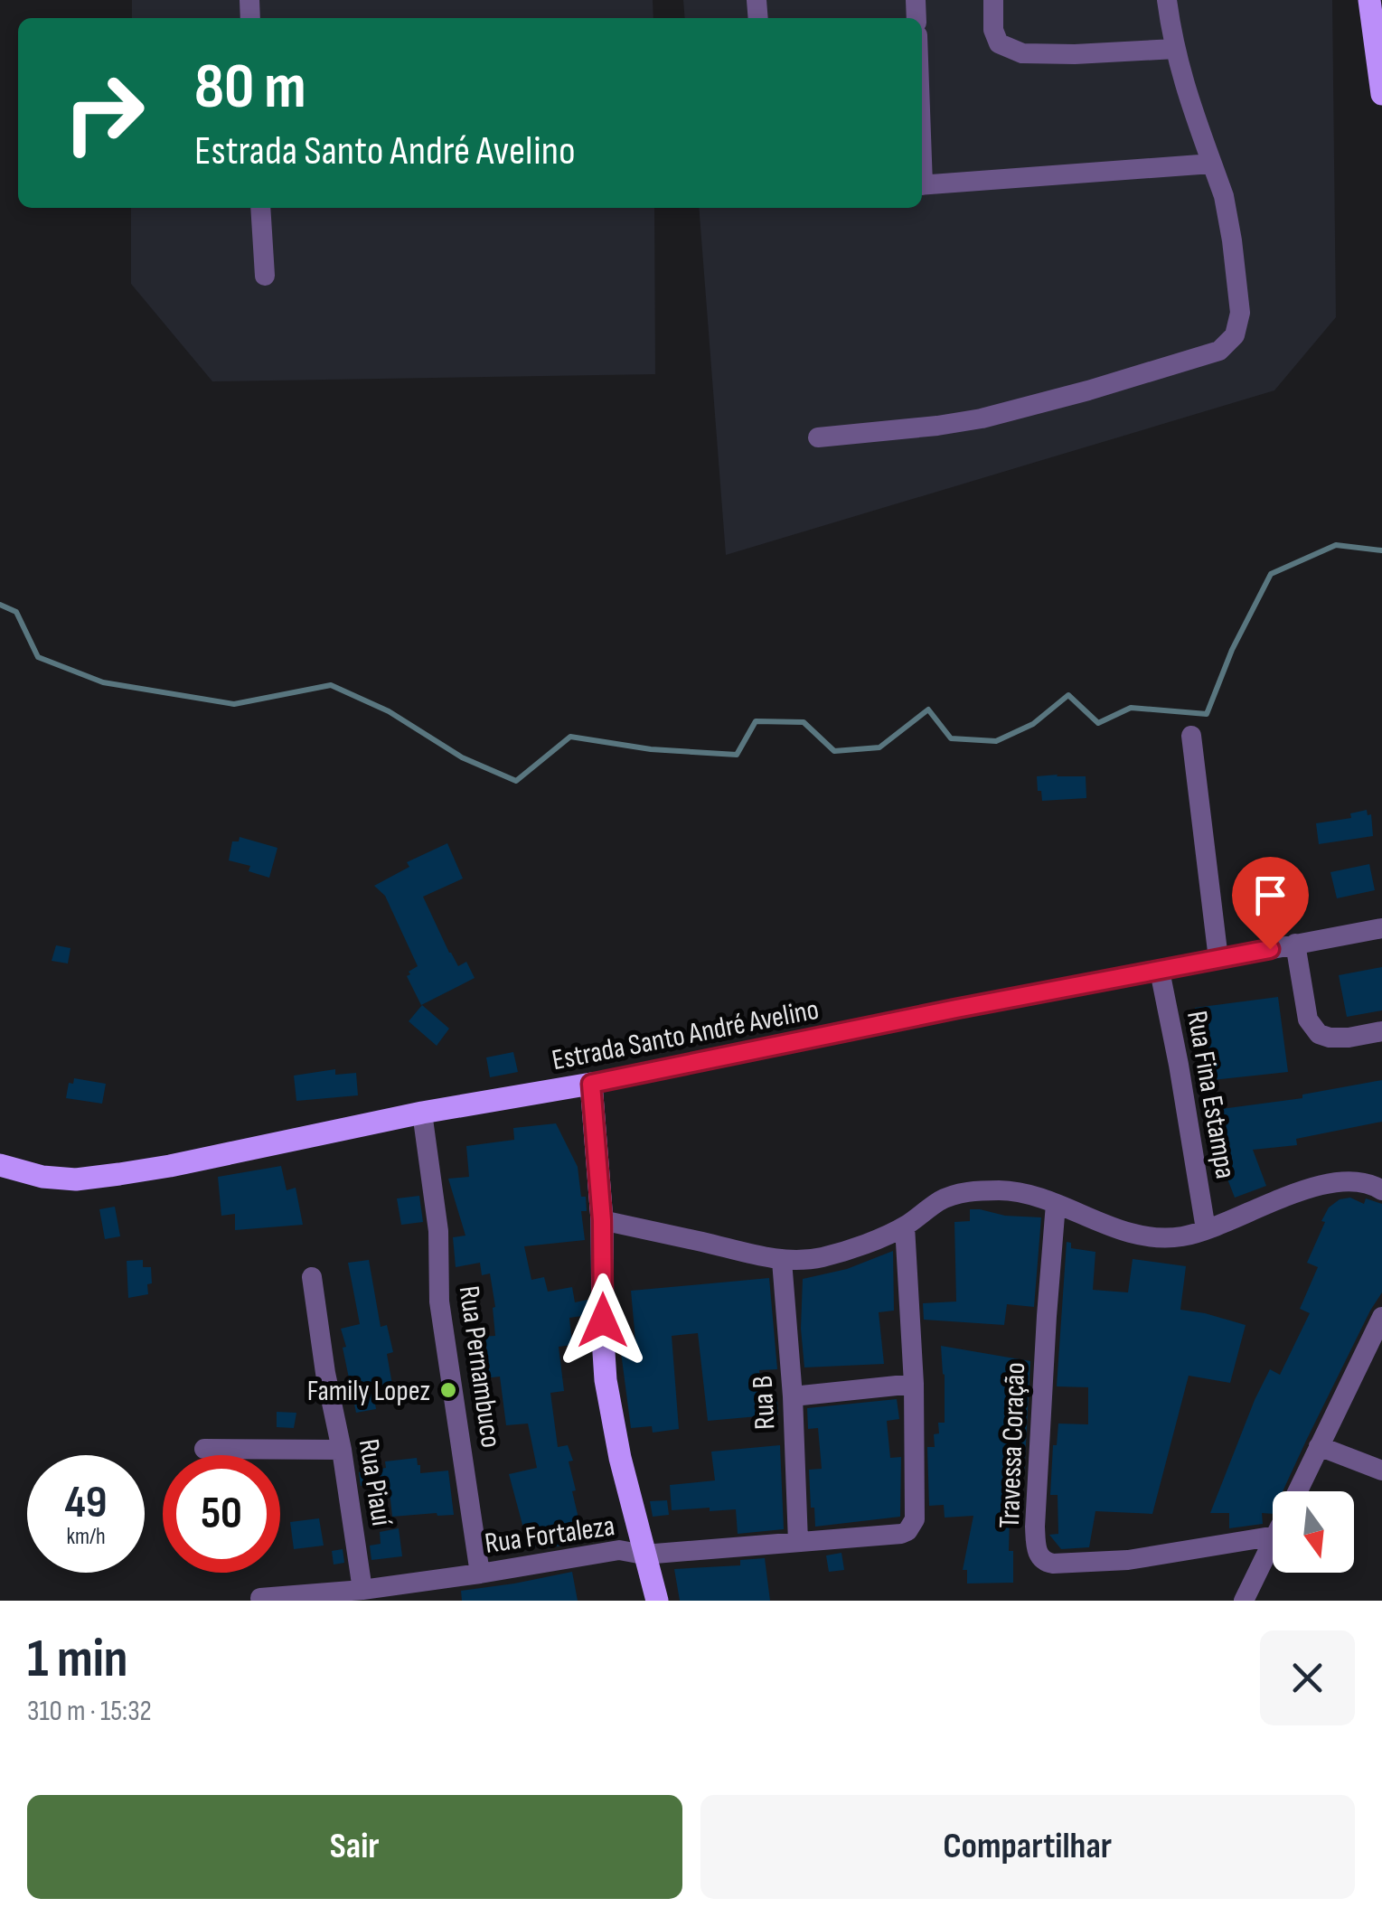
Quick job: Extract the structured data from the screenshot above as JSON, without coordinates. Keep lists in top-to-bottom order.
{
  "streets": {
    "main road": ["Estrada Santo André Avelino"],
    "street": [
      "Rua Fina Estampa",
      "Rua Pernambuco",
      "Rua B",
      "Travessa Coração",
      "Rua Piauí",
      "Rua Fortaleza"
    ]
  },
  "crossings": [
    ["Estrada Santo André Avelino", "Rua Fina Estampa"],
    ["Estrada Santo André Avelino", "Rua Pernambuco"],
    ["Rua Pernambuco", "Rua Fortaleza"],
    ["Rua B", "Rua Fortaleza"],
    ["Rua Piauí", "Rua Fortaleza"]
  ],
  "places": ["Family Lopez"],
  "north": "bottom",
  "page": {
    "turn": ["80 m", "Estrada Santo André Avelino"],
    "speed": "49 km/h",
    "limit": "50",
    "heading": ["1 min", "310 m · 15:32"],
    "buttons": ["Sair", "Compartilhar"]
  }
}
